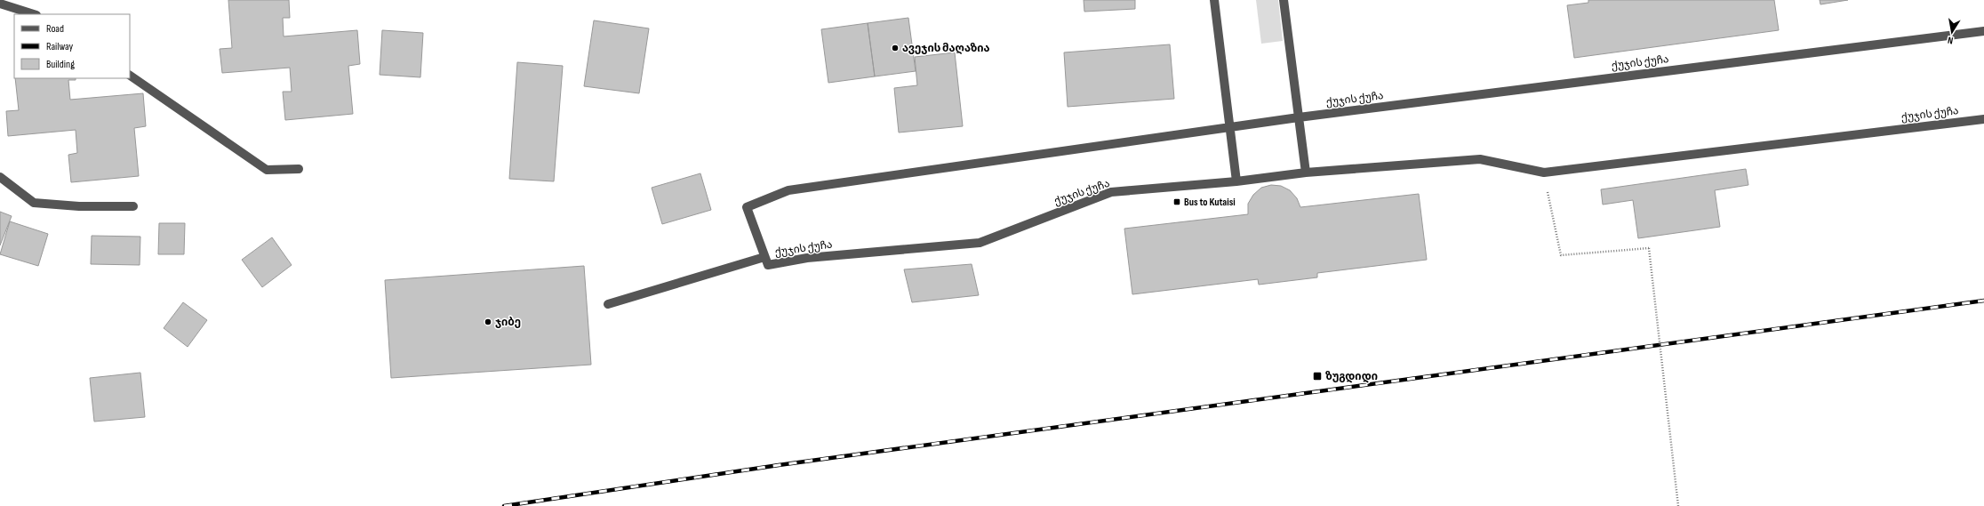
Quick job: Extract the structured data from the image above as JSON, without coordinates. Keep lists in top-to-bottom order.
{
  "streets": {
    "street": ["ქუჯის ქუჩა"]
  },
  "places": {
    "other": ["ავეჯის მაღაზია", "ჯიბე"],
    "transit": ["Bus to Kutaisi", "ზუგდიდი"]
  },
  "legend": ["Road", "Railway", "Building"],
  "north": "bottom"
}
